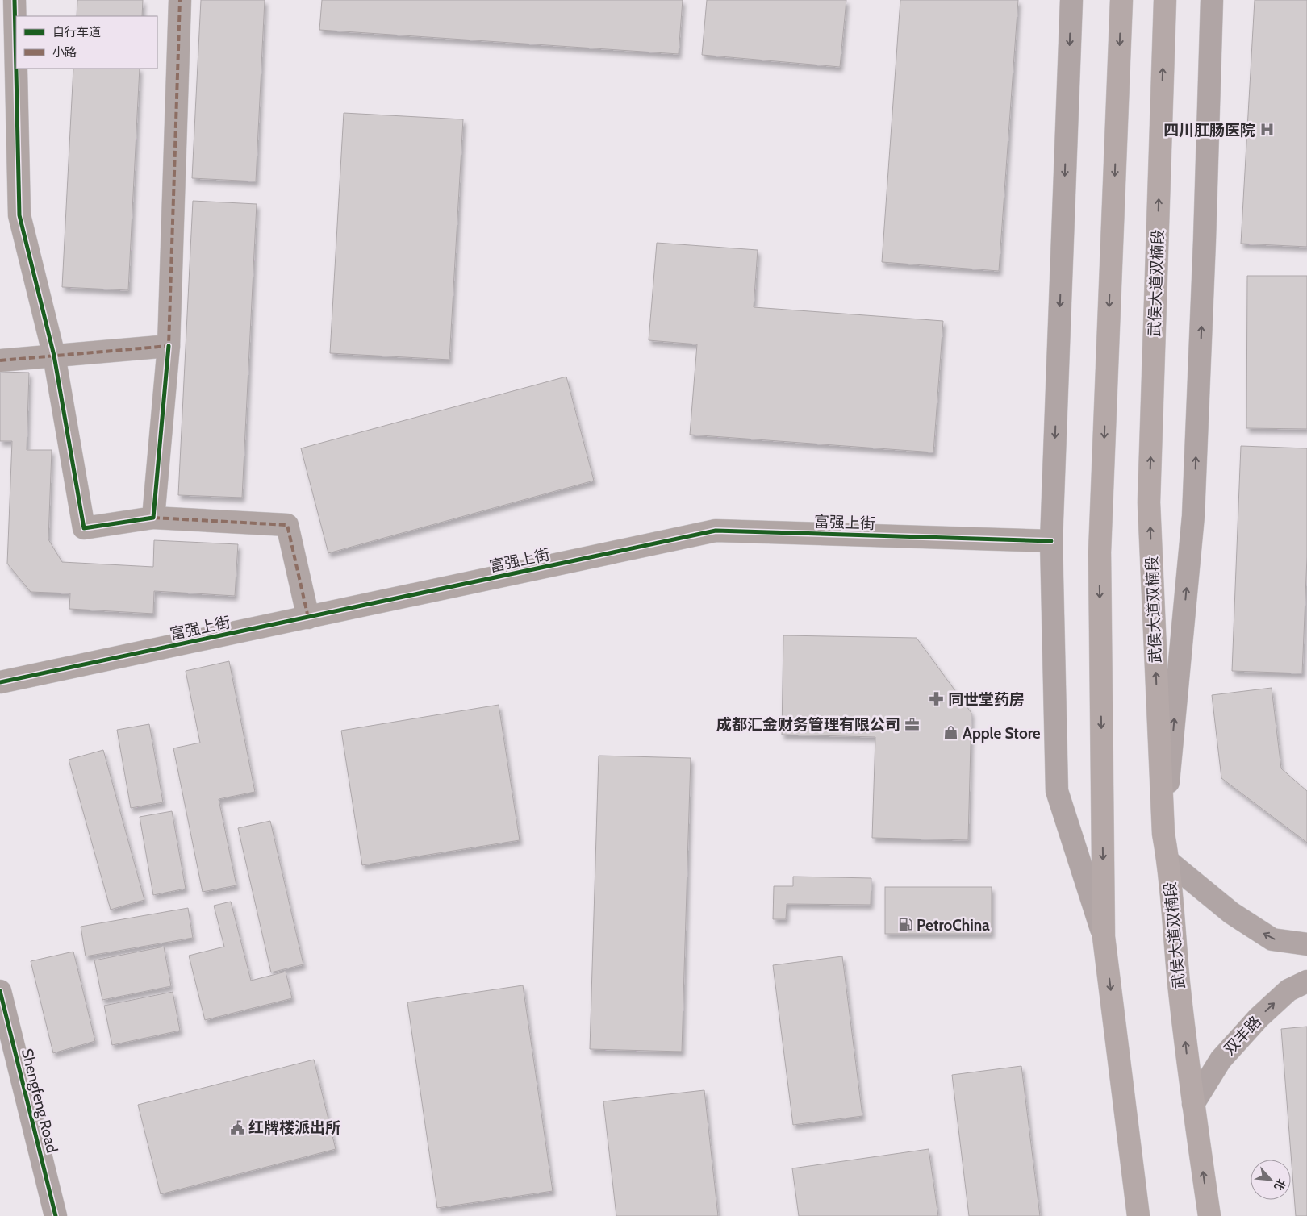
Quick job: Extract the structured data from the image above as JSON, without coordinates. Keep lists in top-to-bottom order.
{
  "streets": {
    "main road": ["武侯大道双楠段", "双丰路", "Shengfeng Road"],
    "street": ["富强上街"]
  },
  "crossings": [
    ["武侯大道双楠段", "双丰路"]
  ],
  "one_way": ["双丰路"],
  "places": {
    "hospital": ["四川肛肠医院"],
    "pharmacy": ["同世堂药房"],
    "office": ["成都汇金财务管理有限公司"],
    "shop": ["Apple Store"],
    "fuel station": ["PetroChina"],
    "public building": ["红牌楼派出所"]
  },
  "legend": ["自行车道", "小路"],
  "north": "bottom right"
}
